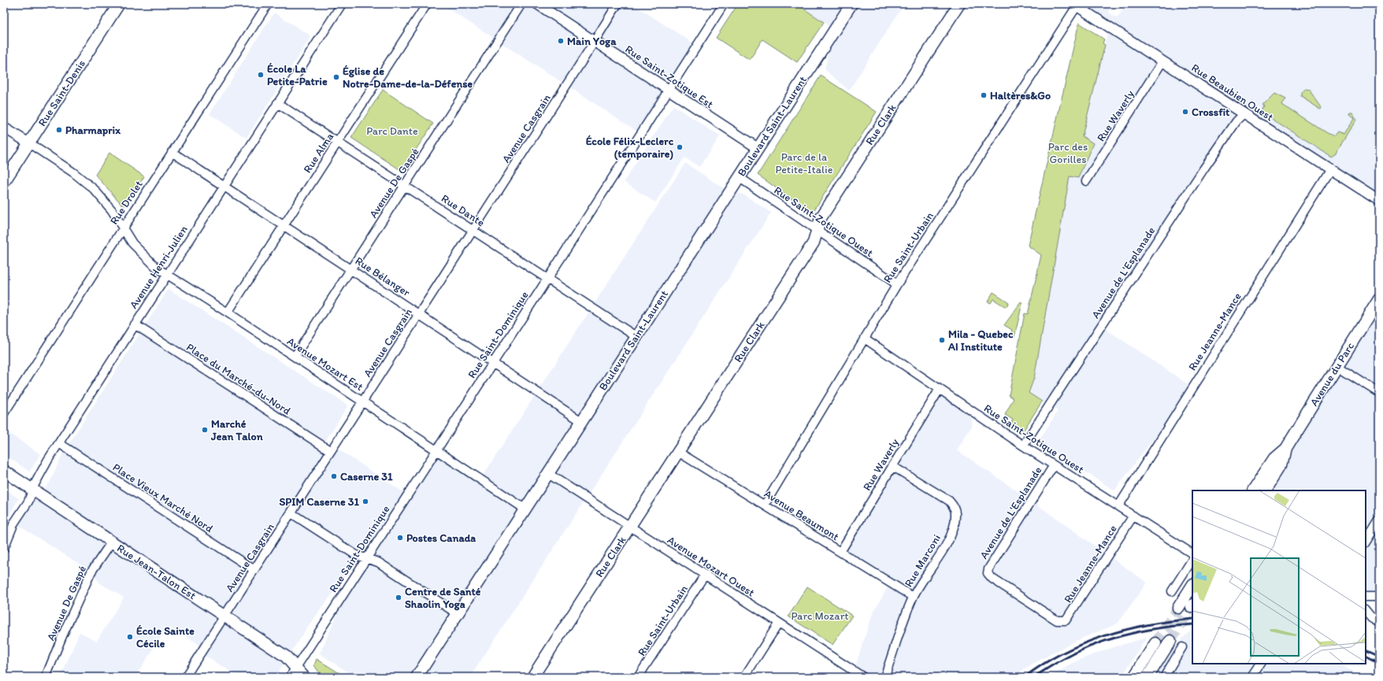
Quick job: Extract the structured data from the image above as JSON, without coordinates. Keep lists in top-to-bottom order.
{
  "streets": {
    "main road": [
      "Rue Saint-Denis",
      "Rue Clark",
      "Boulevard Saint-Laurent",
      "Avenue du Parc",
      "Rue Jean-Talon Est"
    ],
    "street": [
      "Rue Saint-Zotique Est",
      "Rue Beaubien Ouest",
      "Rue Waverly",
      "Avenue Casgrain",
      "Rue Alma",
      "Avenue De Gaspé",
      "Rue Drolet",
      "Rue Dante",
      "Rue Saint-Zotique Ouest",
      "Rue Saint-Urbain",
      "Avenue Henri-Julien",
      "Avenue de L'Esplanade",
      "Rue Bélanger",
      "Rue Jeanne-Mance",
      "Rue Saint-Dominique",
      "Avenue Mozart Est",
      "Place du Marché-du-Nord",
      "Place Vieux Marché Nord",
      "Avenue Beaumont",
      "Rue Marconi",
      "Avenue Mozart Ouest"
    ]
  },
  "crossings": [
    ["Rue Saint-Zotique Est", "Boulevard Saint-Laurent"],
    ["Rue Saint-Zotique Est", "Avenue Casgrain"],
    ["Rue Saint-Zotique Est", "Rue Saint-Dominique"],
    ["Rue Beaubien Ouest", "Rue Waverly"],
    ["Rue Beaubien Ouest", "Rue Saint-Urbain"],
    ["Rue Beaubien Ouest", "Avenue de L'Esplanade"],
    ["Rue Beaubien Ouest", "Rue Jeanne-Mance"],
    ["Rue Waverly", "Rue Saint-Zotique Ouest"],
    ["Rue Waverly", "Avenue Beaumont"],
    ["Rue Waverly", "Rue Marconi"],
    ["Rue Clark", "Rue Saint-Zotique Ouest"],
    ["Rue Clark", "Avenue Beaumont"],
    ["Rue Clark", "Avenue Mozart Ouest"],
    ["Boulevard Saint-Laurent", "Rue Dante"],
    ["Boulevard Saint-Laurent", "Rue Saint-Zotique Ouest"],
    ["Boulevard Saint-Laurent", "Rue Bélanger"],
    ["Boulevard Saint-Laurent", "Avenue Mozart Est"],
    ["Boulevard Saint-Laurent", "Avenue Mozart Ouest"],
    ["Avenue Casgrain", "Rue Dante"],
    ["Avenue Casgrain", "Rue Bélanger"],
    ["Avenue Casgrain", "Avenue Mozart Est"],
    ["Avenue Casgrain", "Place du Marché-du-Nord"],
    ["Avenue Casgrain", "Place Vieux Marché Nord"],
    ["Avenue Casgrain", "Rue Jean-Talon Est"],
    ["Rue Alma", "Rue Dante"],
    ["Rue Alma", "Rue Bélanger"],
    ["Rue Alma", "Avenue Mozart Est"],
    ["Avenue De Gaspé", "Rue Dante"],
    ["Avenue De Gaspé", "Rue Bélanger"],
    ["Avenue De Gaspé", "Avenue Mozart Est"],
    ["Avenue De Gaspé", "Rue Jean-Talon Est"],
    ["Rue Drolet", "Rue Bélanger"],
    ["Rue Drolet", "Avenue Mozart Est"],
    ["Rue Dante", "Avenue Henri-Julien"],
    ["Rue Dante", "Rue Saint-Dominique"],
    ["Rue Saint-Zotique Ouest", "Rue Saint-Urbain"],
    ["Rue Saint-Zotique Ouest", "Avenue de L'Esplanade"],
    ["Rue Saint-Zotique Ouest", "Rue Jeanne-Mance"],
    ["Rue Saint-Urbain", "Avenue Beaumont"],
    ["Rue Saint-Urbain", "Avenue Mozart Ouest"],
    ["Avenue Henri-Julien", "Rue Bélanger"],
    ["Avenue Henri-Julien", "Avenue Mozart Est"],
    ["Avenue Henri-Julien", "Place du Marché-du-Nord"],
    ["Avenue Henri-Julien", "Place Vieux Marché Nord"],
    ["Avenue Henri-Julien", "Rue Jean-Talon Est"],
    ["Avenue de L'Esplanade", "Rue Jeanne-Mance"],
    ["Rue Bélanger", "Rue Saint-Dominique"],
    ["Rue Saint-Dominique", "Avenue Mozart Est"],
    ["Rue Saint-Dominique", "Rue Jean-Talon Est"],
    ["Avenue Beaumont", "Rue Marconi"]
  ],
  "parks": [
    "Parc Dante",
    "Parc des Gorilles",
    "Parc de la Petite-Italie",
    "Parc Mozart"
  ],
  "places": [
    "Main Yoga",
    "École La Petite-Patrie",
    "Église de Notre-Dame-de-la-Défense",
    "Haltères&Go",
    "Crossfit",
    "Pharmaprix",
    "École Félix-Leclerc (temporaire)",
    "Mila - Quebec AI Institute",
    "Marché Jean Talon",
    "Caserne 31",
    "SPIM Caserne 31",
    "Postes Canada",
    "Centre de Santé Shaolin Yoga",
    "École Sainte Cécile"
  ]
}
